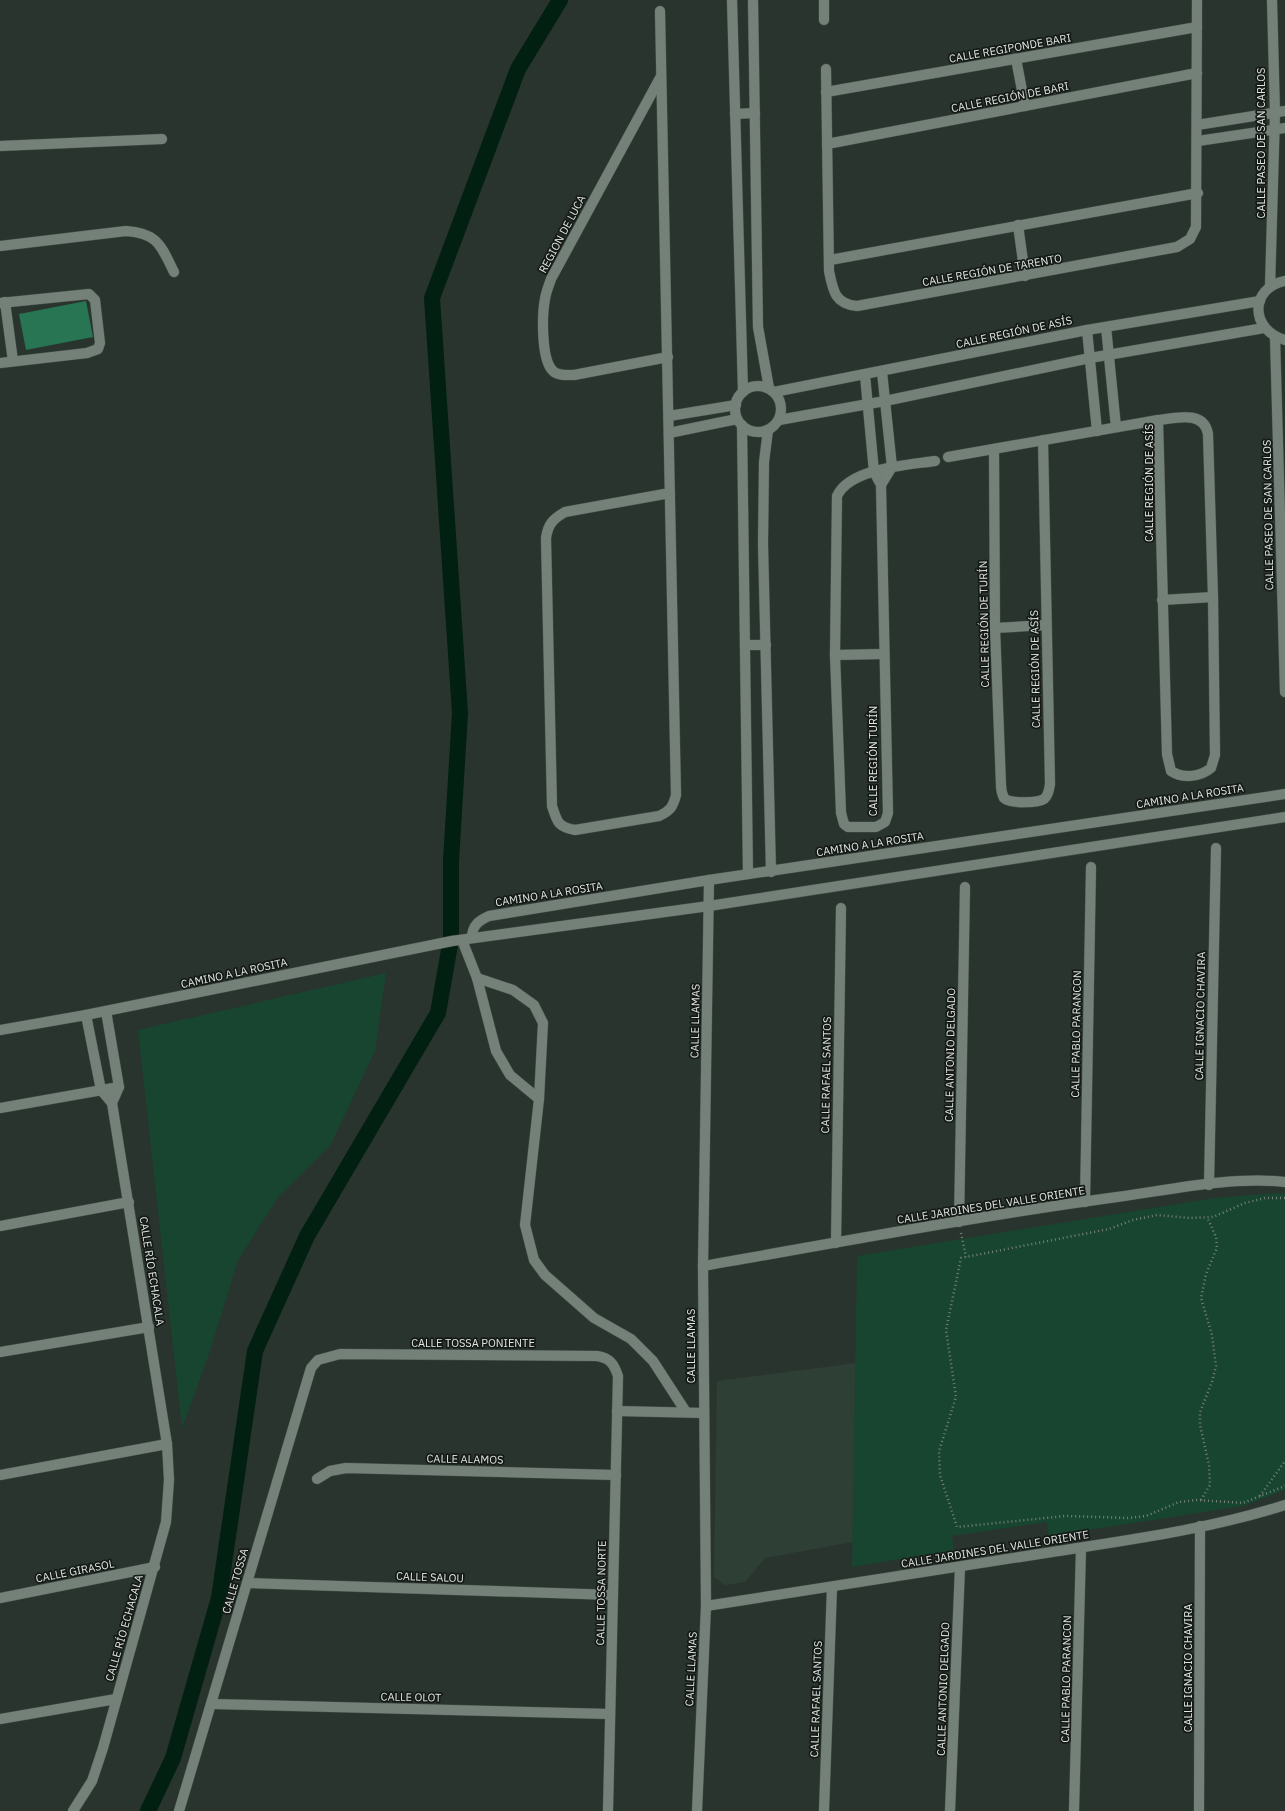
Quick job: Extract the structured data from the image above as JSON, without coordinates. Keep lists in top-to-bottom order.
{
  "streets": {
    "street": [
      "CALLE REGIPONDE BARI",
      "CALLE REGIÓN DE BARI",
      "CALLE PASEO DE SAN CARLOS",
      "REGION DE LUCA",
      "CALLE REGIÓN DE TARENTO",
      "CALLE REGIÓN DE ASÍS",
      "CALLE REGIÓN DE TURÍN",
      "CALLE REGIÓN TURÍN",
      "CAMINO A LA ROSITA",
      "CALLE IGNACIO CHAVIRA",
      "CALLE LLAMAS",
      "CALLE PABLO PARANCON",
      "CALLE ANTONIO DELGADO",
      "CALLE RAFAEL SANTOS",
      "CALLE JARDINES DEL VALLE ORIENTE",
      "CALLE RÍO ECHACALA",
      "CALLE TOSSA PONIENTE",
      "CALLE ALAMOS",
      "CALLE GIRASOL",
      "CALLE SALOU",
      "CALLE TOSSA",
      "CALLE TOSSA NORTE",
      "CALLE OLOT"
    ]
  },
  "crossings": [
    ["CALLE REGIPONDE BARI", "CALLE REGIÓN DE TARENTO"],
    ["CALLE REGIÓN DE BARI", "CALLE REGIÓN DE TARENTO"],
    ["CALLE REGIÓN DE ASÍS", "CALLE REGIÓN DE TURÍN"],
    ["CAMINO A LA ROSITA", "CALLE LLAMAS"],
    ["CALLE IGNACIO CHAVIRA", "CALLE JARDINES DEL VALLE ORIENTE"],
    ["CALLE LLAMAS", "CALLE JARDINES DEL VALLE ORIENTE"],
    ["CALLE PABLO PARANCON", "CALLE JARDINES DEL VALLE ORIENTE"],
    ["CALLE ANTONIO DELGADO", "CALLE JARDINES DEL VALLE ORIENTE"],
    ["CALLE RAFAEL SANTOS", "CALLE JARDINES DEL VALLE ORIENTE"],
    ["CALLE RÍO ECHACALA", "CALLE GIRASOL"],
    ["CALLE TOSSA PONIENTE", "CALLE TOSSA"],
    ["CALLE TOSSA PONIENTE", "CALLE TOSSA NORTE"],
    ["CALLE ALAMOS", "CALLE TOSSA NORTE"],
    ["CALLE SALOU", "CALLE TOSSA"],
    ["CALLE SALOU", "CALLE TOSSA NORTE"],
    ["CALLE TOSSA", "CALLE OLOT"],
    ["CALLE TOSSA NORTE", "CALLE OLOT"]
  ]
}
